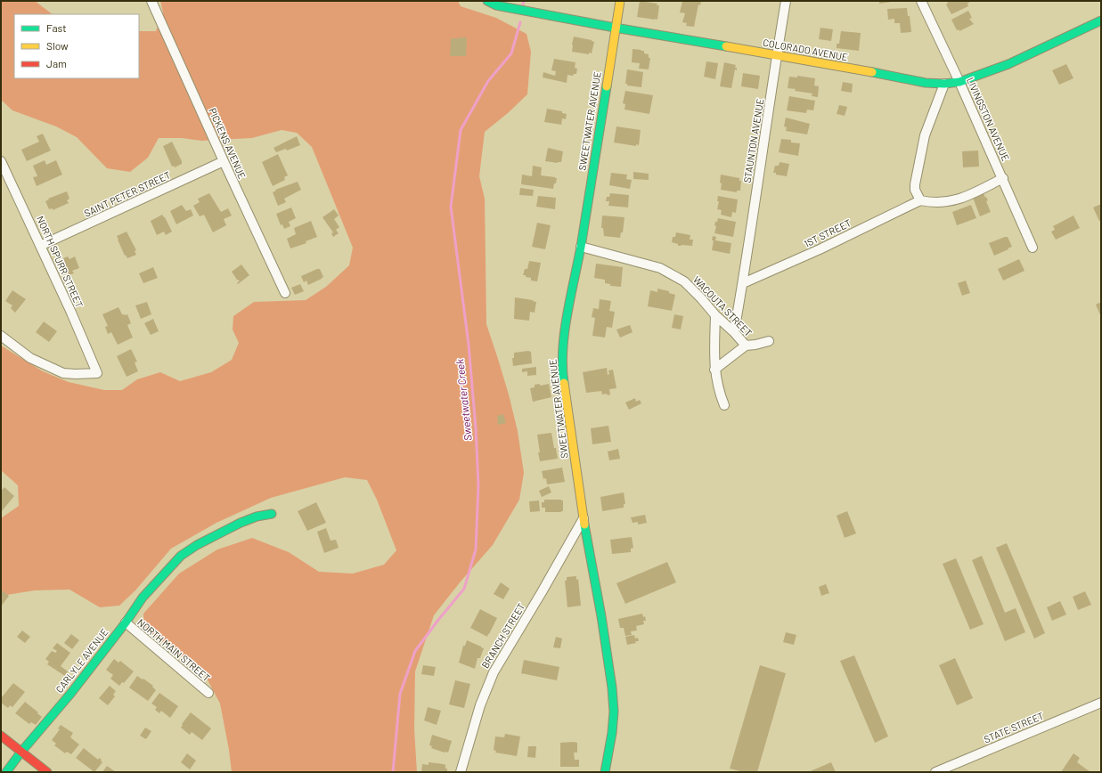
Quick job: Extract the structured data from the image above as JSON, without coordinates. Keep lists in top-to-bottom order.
{
  "streets": {
    "street": [
      "COLORADO AVENUE",
      "LIVINGSTON AVENUE",
      "SWEETWATER AVENUE",
      "STAUNTON AVENUE",
      "PICKENS AVENUE",
      "SAINT PETER STREET",
      "1ST STREET",
      "NORTH SPURR STREET",
      "WACOUTA STREET",
      "BRANCH STREET",
      "NORTH MAIN STREET",
      "CARLYLE AVENUE",
      "STATE STREET"
    ]
  },
  "crossings": [
    ["COLORADO AVENUE", "LIVINGSTON AVENUE"],
    ["COLORADO AVENUE", "SWEETWATER AVENUE"],
    ["COLORADO AVENUE", "STAUNTON AVENUE"],
    ["SWEETWATER AVENUE", "WACOUTA STREET"],
    ["SWEETWATER AVENUE", "BRANCH STREET"],
    ["STAUNTON AVENUE", "1ST STREET"],
    ["STAUNTON AVENUE", "WACOUTA STREET"],
    ["PICKENS AVENUE", "SAINT PETER STREET"],
    ["SAINT PETER STREET", "NORTH SPURR STREET"],
    ["NORTH MAIN STREET", "CARLYLE AVENUE"]
  ],
  "water": ["Sweetwater Creek"],
  "legend": ["Fast", "Slow", "Jam"]
}
